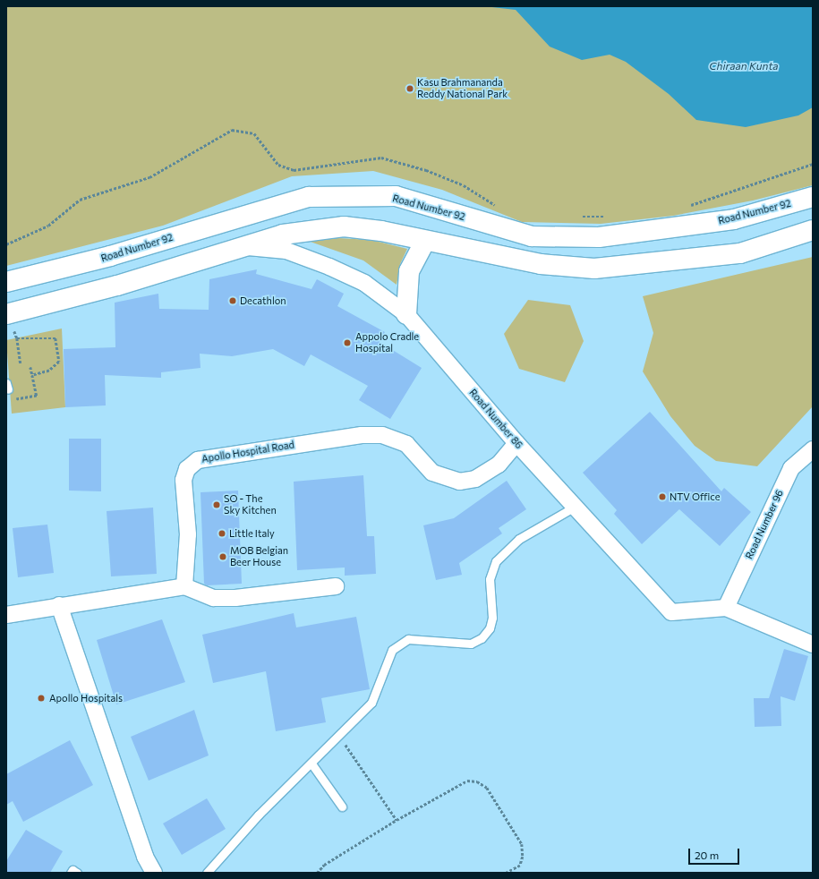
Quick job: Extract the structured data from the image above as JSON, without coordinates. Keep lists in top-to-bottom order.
{
  "streets": {
    "main road": ["Road Number 92"],
    "street": ["Road Number 86", "Apollo Hospital Road", "Road Number 96"]
  },
  "crossings": [
    ["Road Number 86", "Apollo Hospital Road"],
    ["Road Number 86", "Road Number 96"]
  ],
  "water": ["Chiraan Kunta"],
  "places": [
    "Kasu Brahmananda Reddy National Park",
    "Decathlon",
    "Appolo Cradle Hospital",
    "NTV Office",
    "SO - The Sky Kitchen",
    "Little Italy",
    "MOB Belgian Beer House",
    "Apollo Hospitals"
  ],
  "scale_bar": "20 m"
}
